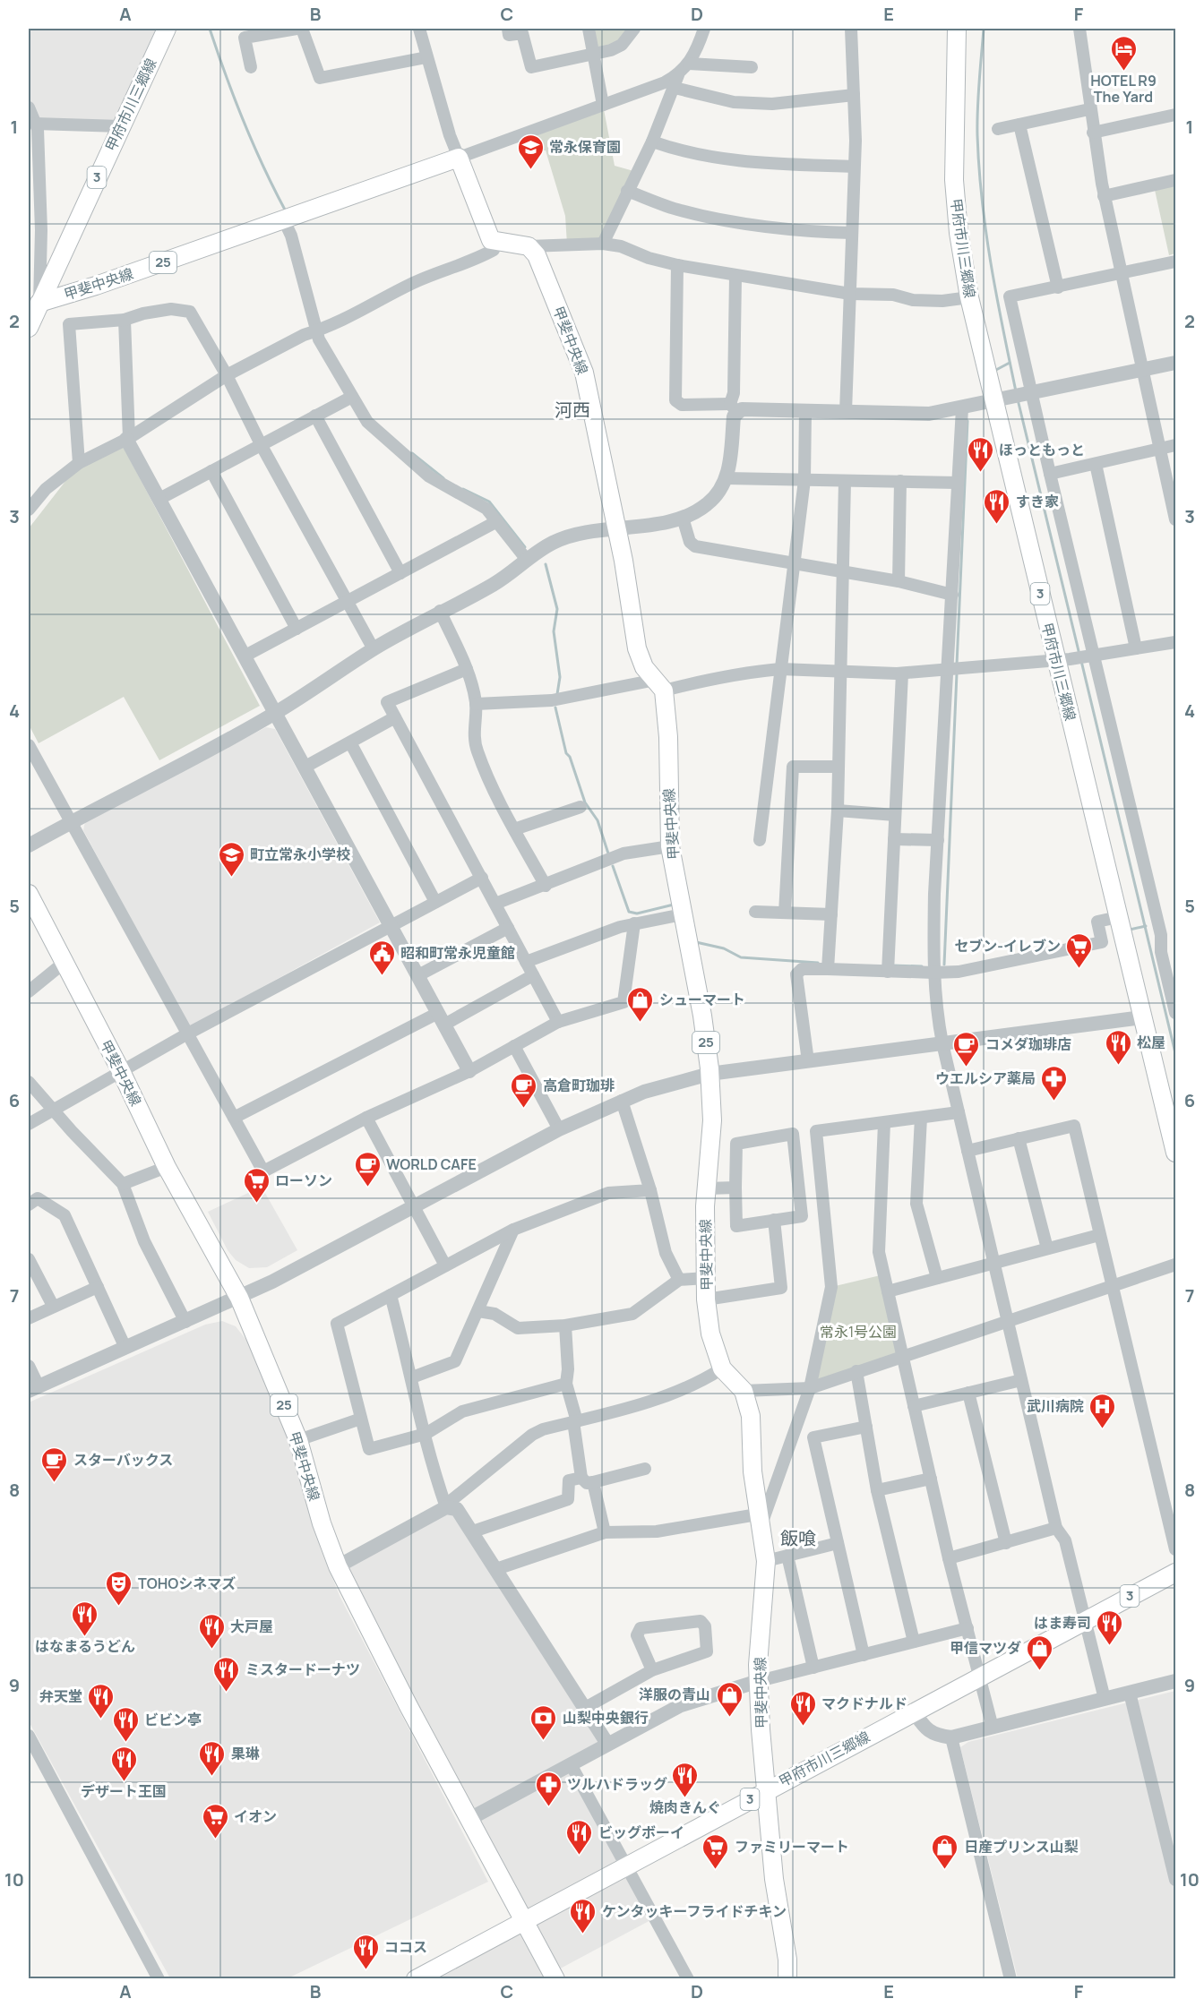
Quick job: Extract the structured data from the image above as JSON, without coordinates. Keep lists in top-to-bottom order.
{
  "streets": {
    "main road": [
      "甲府市川三郷線",
      "3",
      "25",
      "甲斐中央線"
    ]
  },
  "crossings": [
    ["甲府市川三郷線", "甲斐中央線"]
  ],
  "districts": ["河西", "飯喰"],
  "parks": ["常永1号公園"],
  "places": {
    "hotel": ["HOTEL R9 The Yard"],
    "school or university": ["常永保育園", "町立常永小学校"],
    "restaurant": [
      "ほっともっと",
      "すき家",
      "松屋",
      "はなまるうどん",
      "はま寿司",
      "大戸屋",
      "ミスタードーナツ",
      "弁天堂",
      "マクドナルド",
      "ビビン亭",
      "果琳",
      "デザート王国",
      "焼肉きんぐ",
      "ビッグボーイ",
      "ケンタッキーフライドチキン",
      "ココス"
    ],
    "supermarket": [
      "セブン-イレブン",
      "ローソン",
      "イオン",
      "ファミリーマート"
    ],
    "public building": ["昭和町常永児童館"],
    "shop": [
      "シューマート",
      "甲信マツダ",
      "洋服の青山",
      "日産プリンス山梨"
    ],
    "cafe": [
      "コメダ珈琲店",
      "高倉町珈琲",
      "WORLD CAFE",
      "スターバックス"
    ],
    "pharmacy": ["ウエルシア薬局", "ツルハドラッグ"],
    "hospital": ["武川病院"],
    "theatre": ["TOHOシネマズ"],
    "bank": ["山梨中央銀行"]
  },
  "grid": {
    "columns": [
      "A",
      "B",
      "C",
      "D",
      "E",
      "F"
    ],
    "rows": [
      "1",
      "2",
      "3",
      "4",
      "5",
      "6",
      "7",
      "8",
      "9",
      "10"
    ]
  }
}
